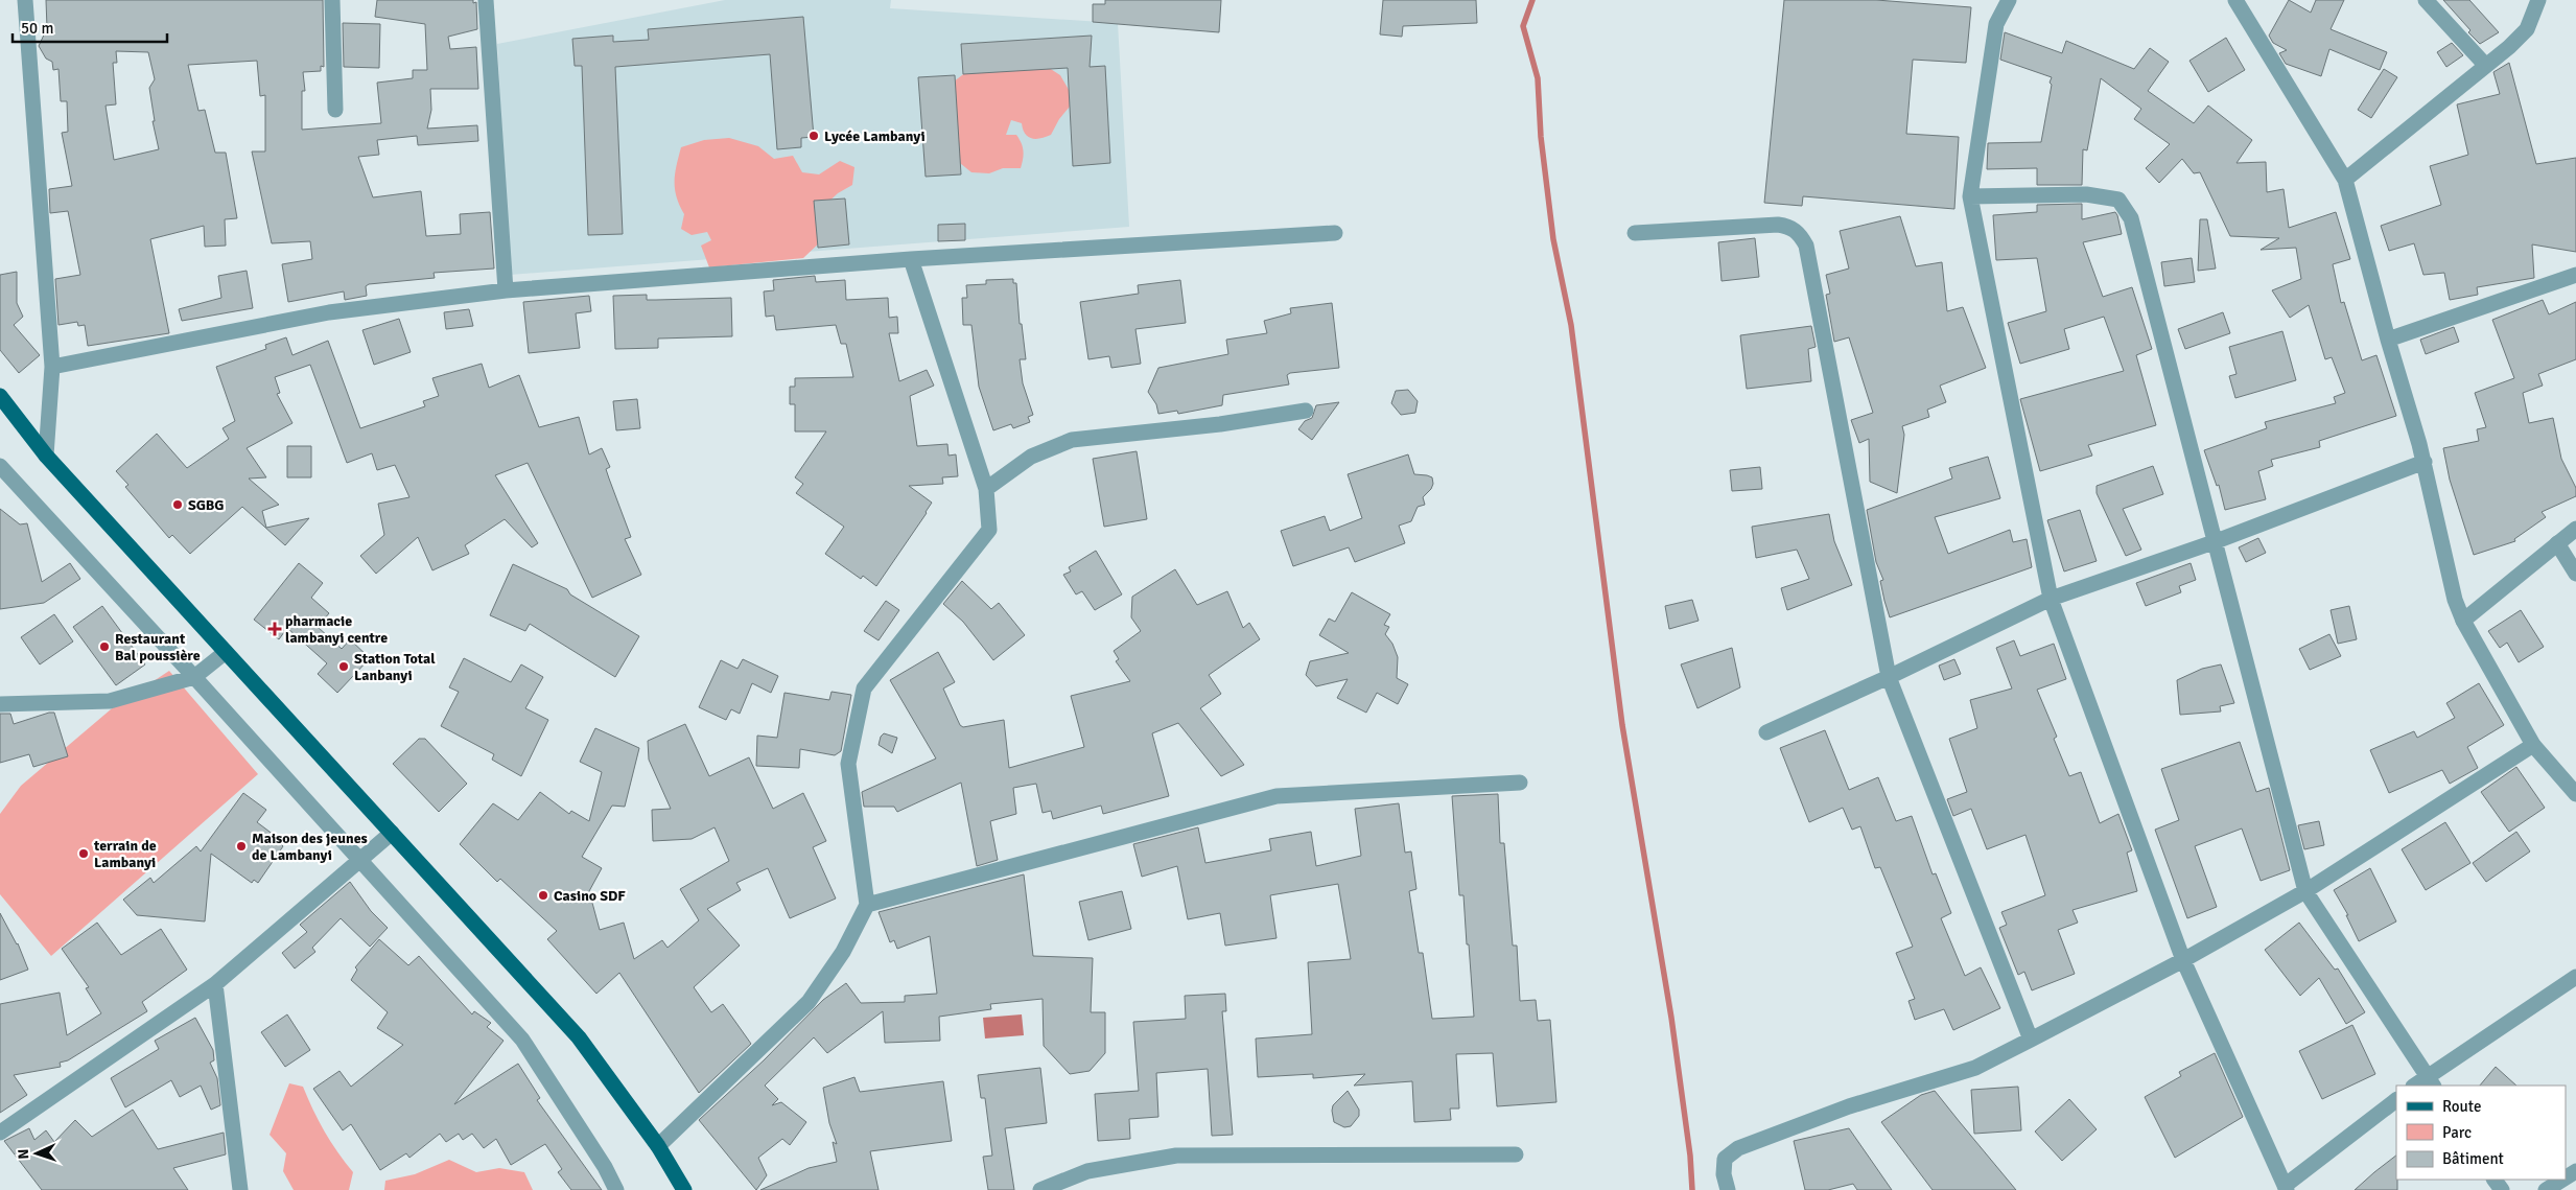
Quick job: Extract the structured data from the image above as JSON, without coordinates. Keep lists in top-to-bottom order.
{
  "places": {
    "other": [
      "Lycée Lambanyi",
      "SGBG",
      "Restaurant Bal poussière",
      "Station Total Lanbanyi",
      "Maison des jeunes de Lambanyi",
      "terrain de Lambanyi",
      "Casino SDF"
    ],
    "health": ["pharmacie lambanyi centre"]
  },
  "legend": ["Route", "Parc", "Bâtiment"],
  "scale_bar": "50 m",
  "north": "left"
}
